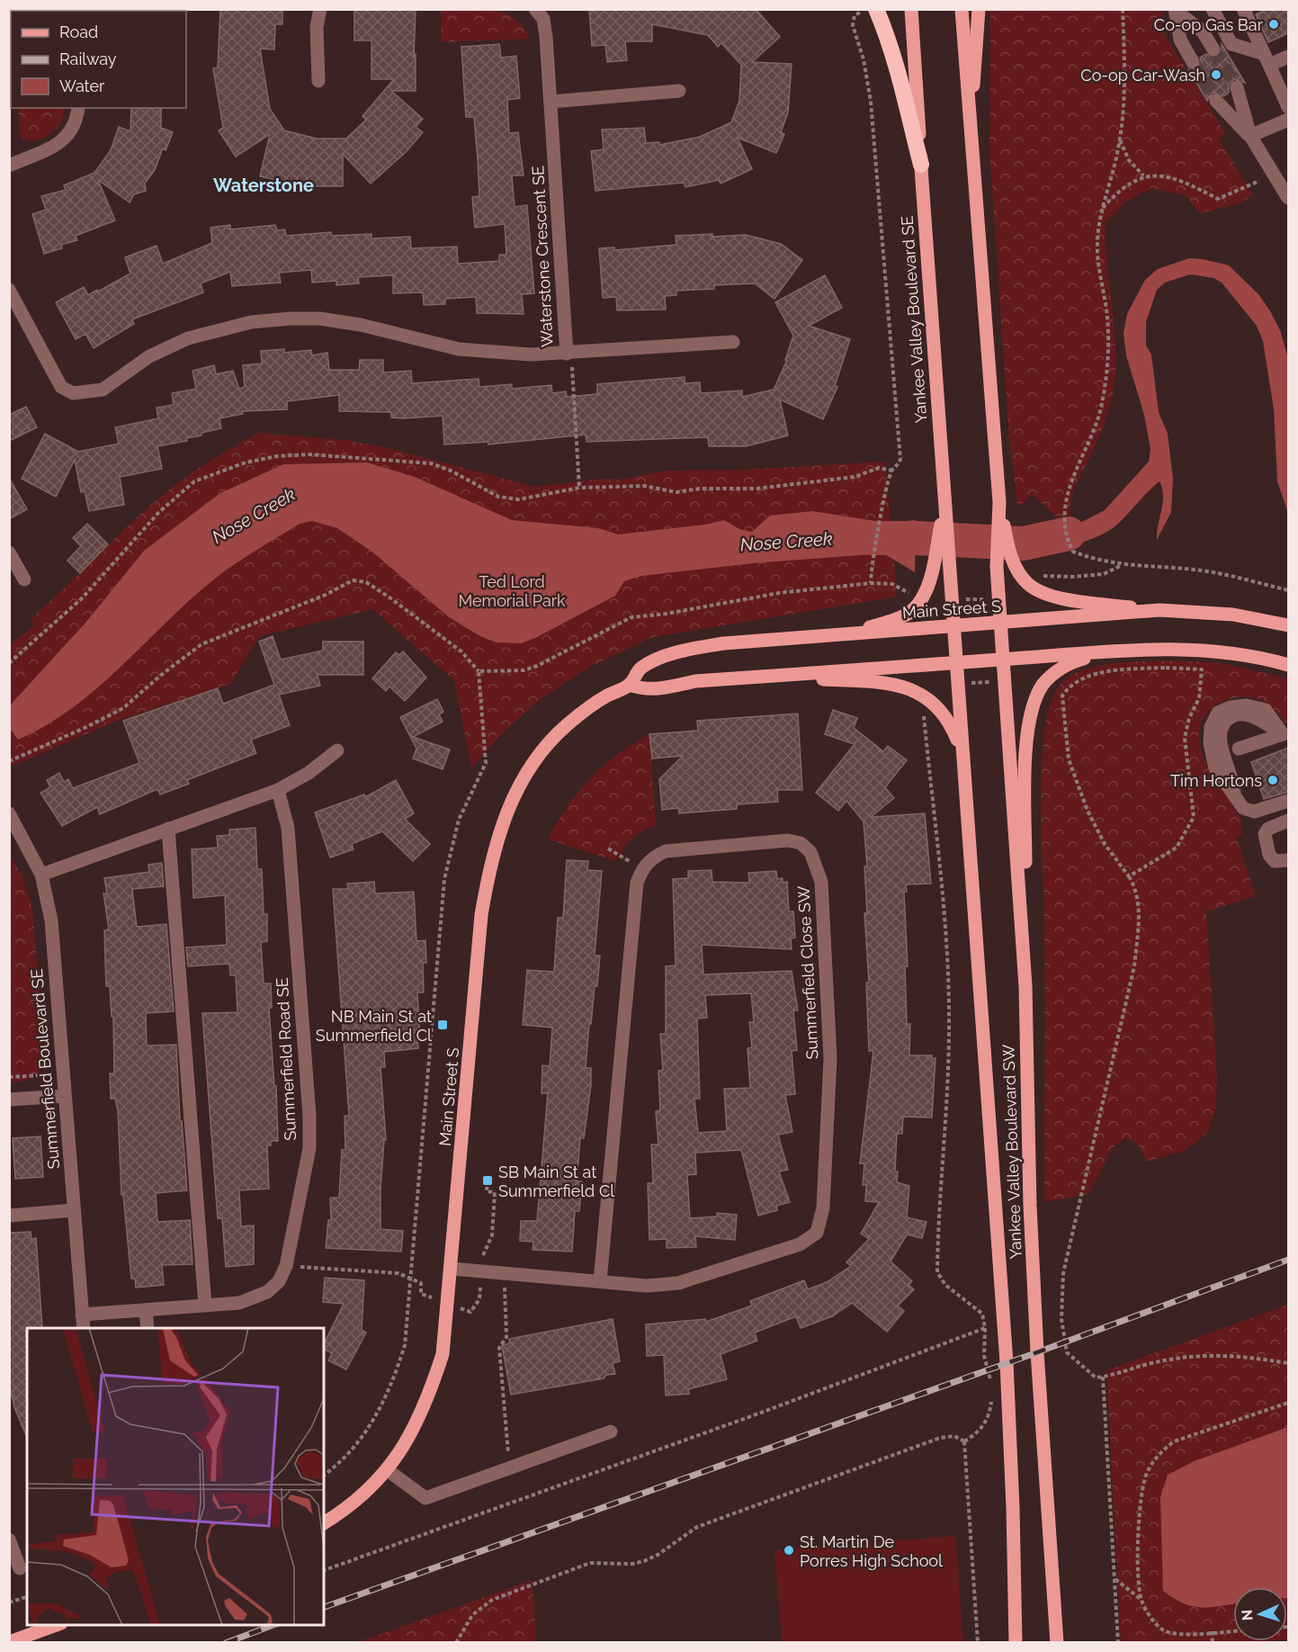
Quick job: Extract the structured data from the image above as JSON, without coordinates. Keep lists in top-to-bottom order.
{
  "streets": {
    "main road": ["Yankee Valley Boulevard SE", "Main Street S", "Yankee Valley Boulevard SW"],
    "street": [
      "Waterstone Crescent SE",
      "Summerfield Close SW",
      "Summerfield Road SE",
      "Summerfield Boulevard SE"
    ]
  },
  "crossings": [
    ["Yankee Valley Boulevard SE", "Main Street S"],
    ["Yankee Valley Boulevard SE", "Yankee Valley Boulevard SW"],
    ["Main Street S", "Summerfield Close SW"],
    ["Main Street S", "Yankee Valley Boulevard SW"],
    ["Summerfield Road SE", "Summerfield Boulevard SE"]
  ],
  "districts": ["Waterstone"],
  "water": ["Nose Creek"],
  "parks": ["Ted Lord Memorial Park"],
  "places": {
    "other": [
      "Co-op Gas Bar",
      "Co-op Car-Wash",
      "Tim Hortons",
      "St. Martin De Porres High School"
    ],
    "transit": ["NB Main St at Summerfield Cl", "SB Main St at Summerfield Cl"]
  },
  "legend": ["Road", "Railway", "Water"],
  "north": "left"
}
